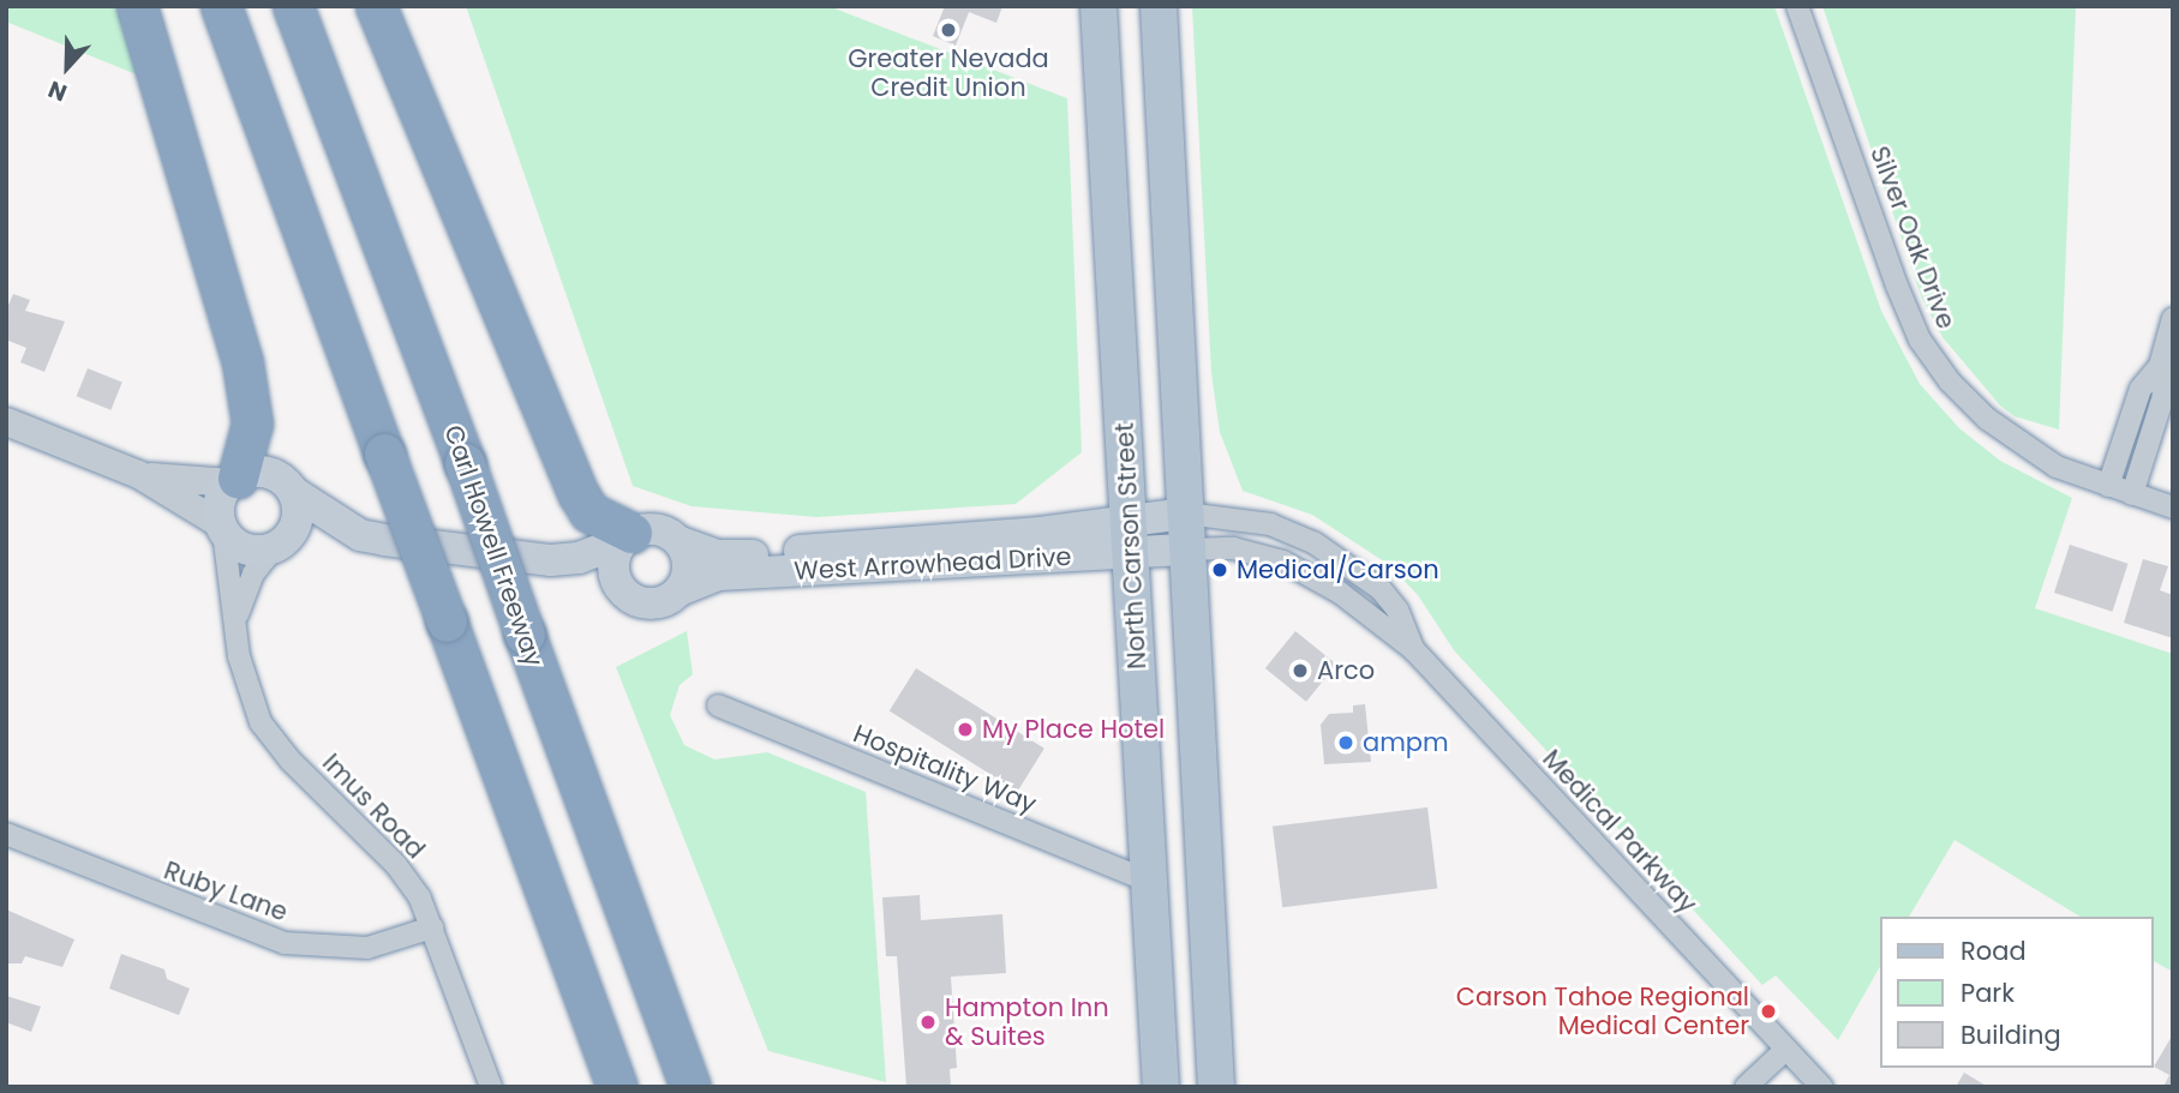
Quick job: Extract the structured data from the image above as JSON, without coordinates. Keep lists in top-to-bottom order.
{
  "streets": {
    "highway": ["Carl Howell Freeway"],
    "main road": ["North Carson Street", "West Arrowhead Drive"],
    "street": [
      "Silver Oak Drive",
      "Hospitality Way",
      "Imus Road",
      "Medical Parkway",
      "Ruby Lane"
    ]
  },
  "crossings": [
    ["North Carson Street", "West Arrowhead Drive"],
    ["North Carson Street", "Hospitality Way"],
    ["West Arrowhead Drive", "Medical Parkway"],
    ["Imus Road", "Ruby Lane"]
  ],
  "places": [
    "Greater Nevada Credit Union",
    "Medical/Carson",
    "Arco",
    "My Place Hotel",
    "ampm",
    "Carson Tahoe Regional Medical Center",
    "Hampton Inn & Suites"
  ],
  "legend": ["Road", "Park", "Building"],
  "north": "bottom"
}
